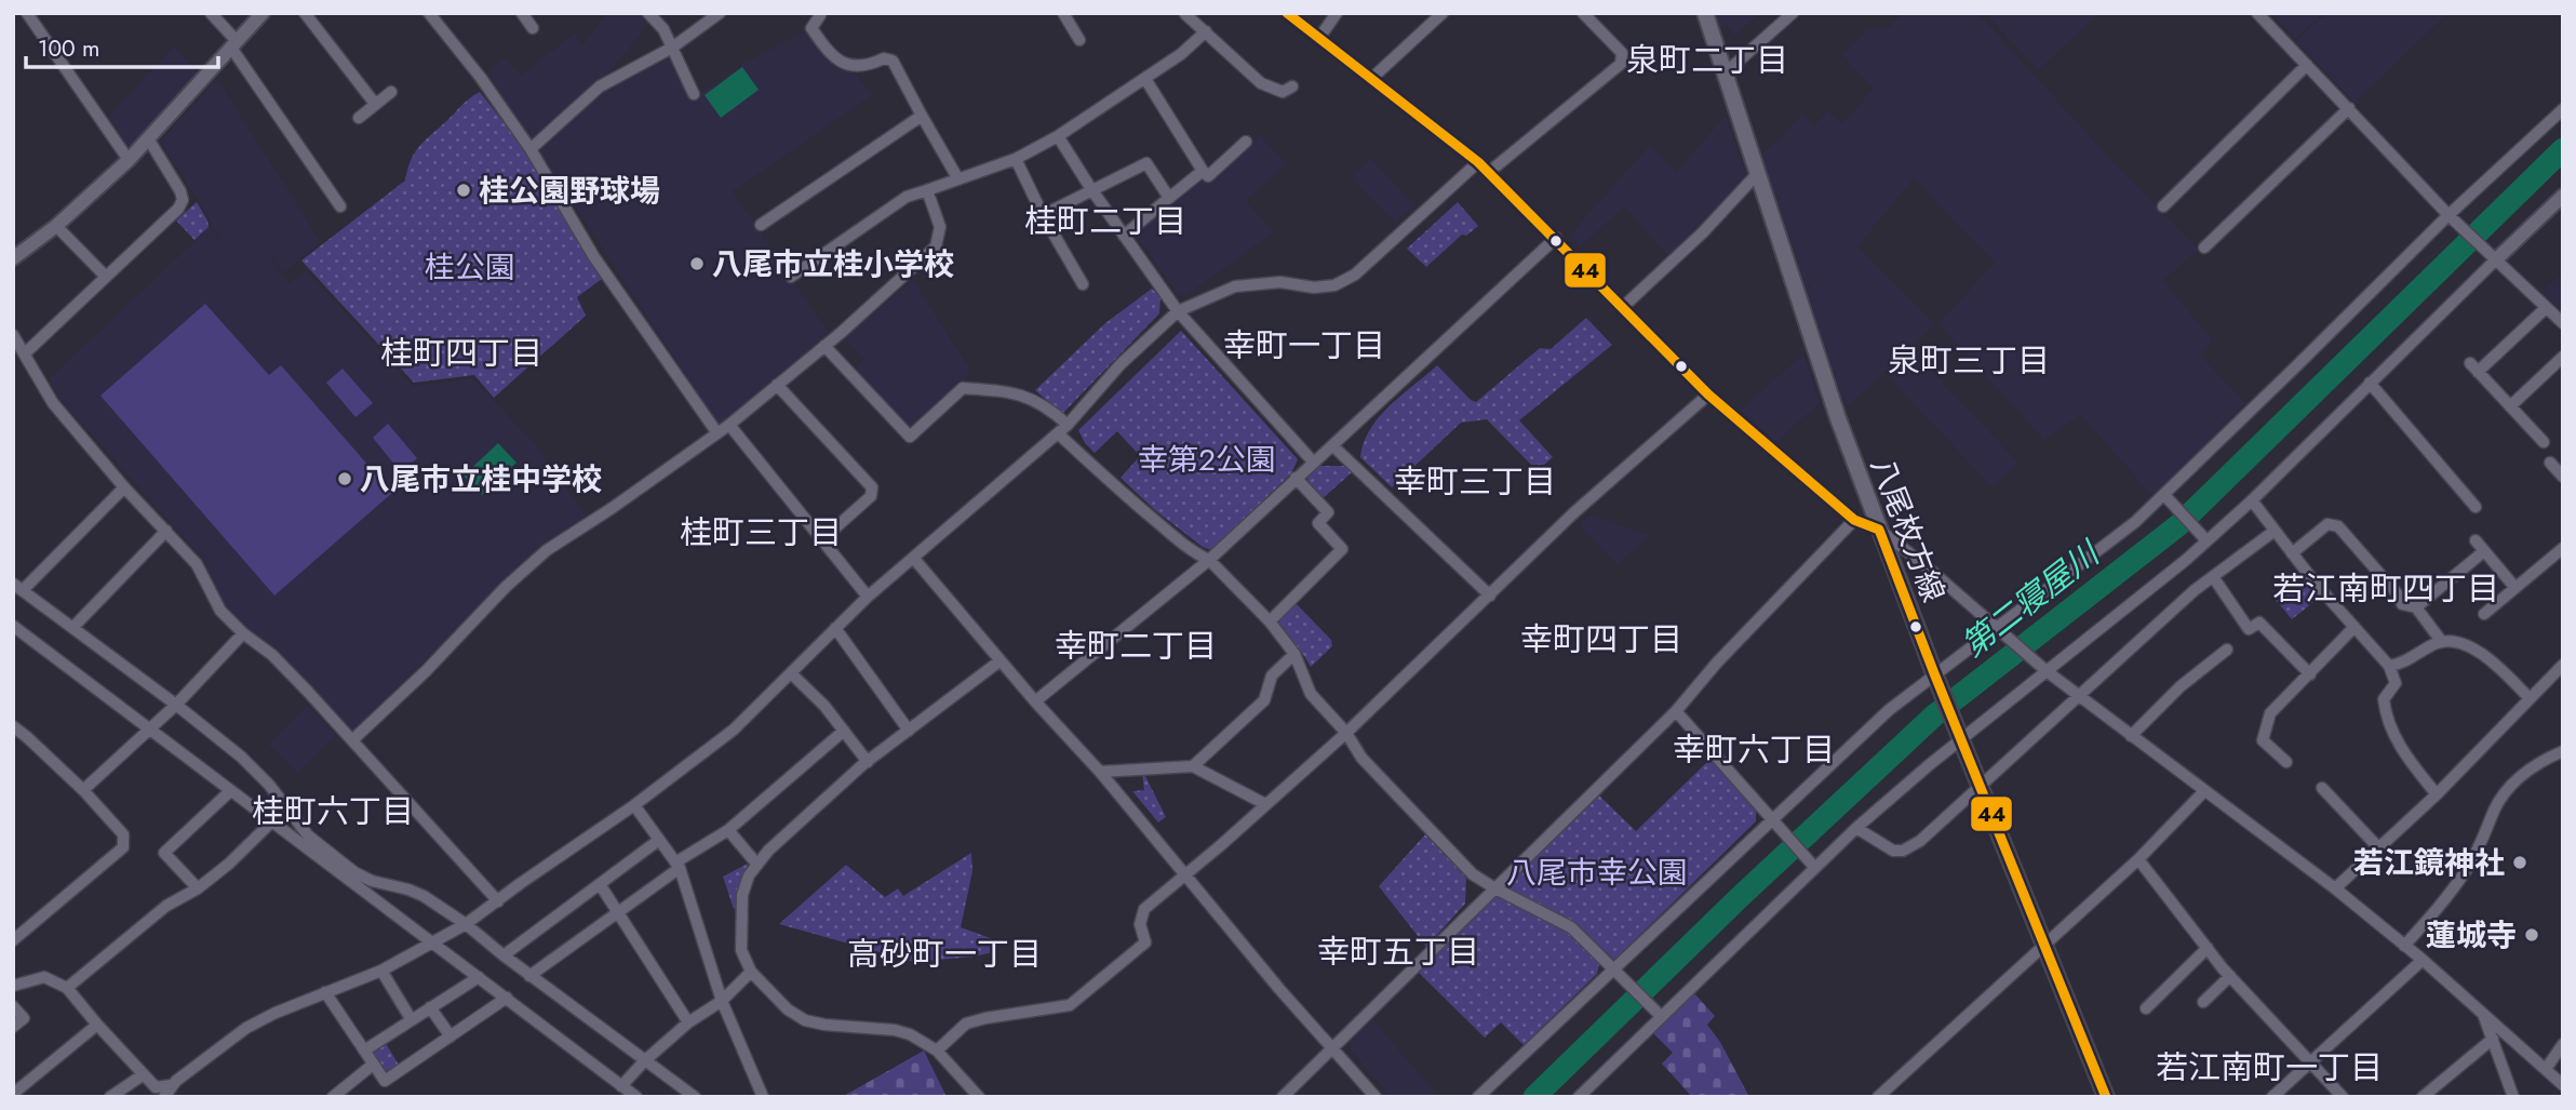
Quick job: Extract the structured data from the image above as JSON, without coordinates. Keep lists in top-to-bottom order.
{
  "streets": {
    "main road": ["八尾枚方線"]
  },
  "districts": [
    "泉町二丁目",
    "桂町二丁目",
    "幸町一丁目",
    "桂町四丁目",
    "泉町三丁目",
    "幸町三丁目",
    "桂町三丁目",
    "若江南町四丁目",
    "幸町四丁目",
    "幸町二丁目",
    "幸町六丁目",
    "桂町六丁目",
    "幸町五丁目",
    "高砂町一丁目",
    "若江南町一丁目"
  ],
  "water": ["第二寝屋川"],
  "parks": ["桂公園", "幸第2公園", "八尾市幸公園"],
  "places": [
    "桂公園野球場",
    "八尾市立桂小学校",
    "八尾市立桂中学校",
    "若江鏡神社",
    "蓮城寺"
  ],
  "lines": ["transit line 44"],
  "scale_bar": "100 m"
}
